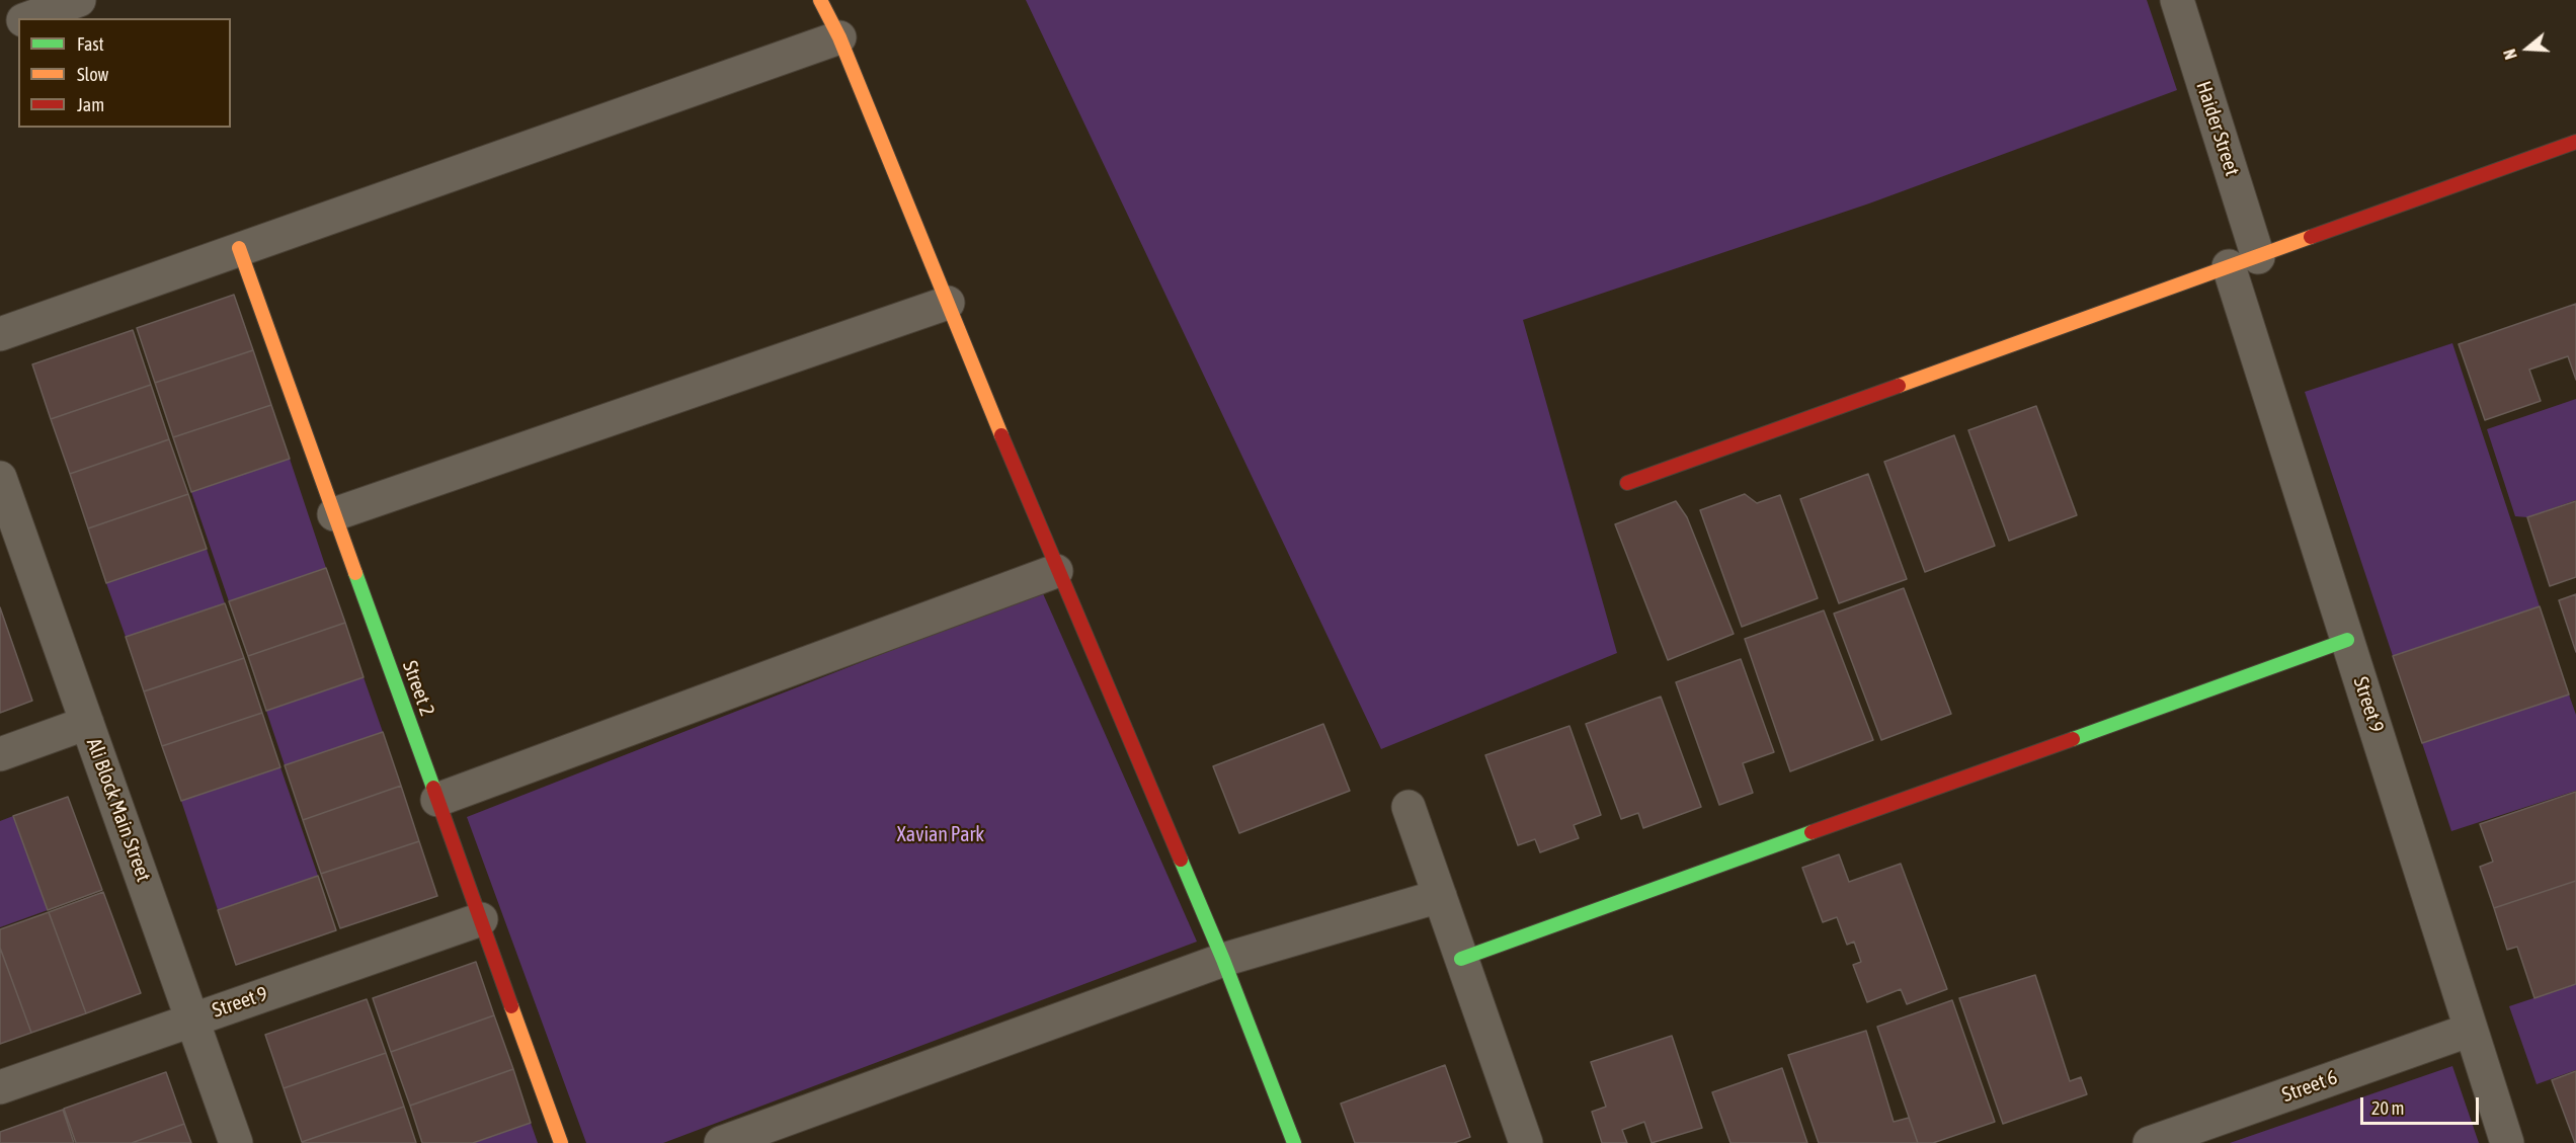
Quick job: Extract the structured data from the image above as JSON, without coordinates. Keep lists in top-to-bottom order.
{
  "streets": {
    "street": [
      "Haider Street",
      "Street 2",
      "Street 9",
      "Ali Block Main Street",
      "Street 6"
    ]
  },
  "crossings": [
    ["Haider Street", "Street 9"],
    ["Street 2", "Street 9"],
    ["Street 9", "Ali Block Main Street"],
    ["Street 9", "Street 6"]
  ],
  "parks": ["Xavian Park"],
  "legend": ["Fast", "Slow", "Jam"],
  "scale_bar": "20 m",
  "north": "left"
}
